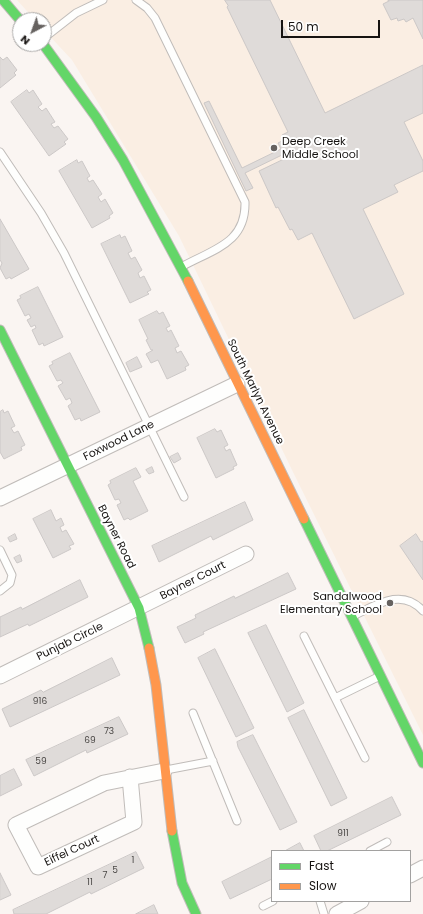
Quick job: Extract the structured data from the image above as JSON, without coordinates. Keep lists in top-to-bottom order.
{
  "streets": {
    "street": [
      "South Marlyn Avenue",
      "Foxwood Lane",
      "Bayner Road",
      "Bayner Court",
      "Punjab Circle",
      "Eiffel Court"
    ]
  },
  "crossings": [
    ["South Marlyn Avenue", "Foxwood Lane"],
    ["Foxwood Lane", "Bayner Road"],
    ["Bayner Road", "Bayner Court"],
    ["Bayner Road", "Punjab Circle"],
    ["Bayner Road", "Eiffel Court"],
    ["Bayner Court", "Punjab Circle"]
  ],
  "places": ["Deep Creek Middle School", "Sandalwood Elementary School"],
  "house_numbers": [
    "916",
    "73",
    "69",
    "59",
    "911",
    "1",
    "5",
    "7",
    "11"
  ],
  "legend": ["Fast", "Slow"],
  "scale_bar": "50 m",
  "north": "bottom left"
}
